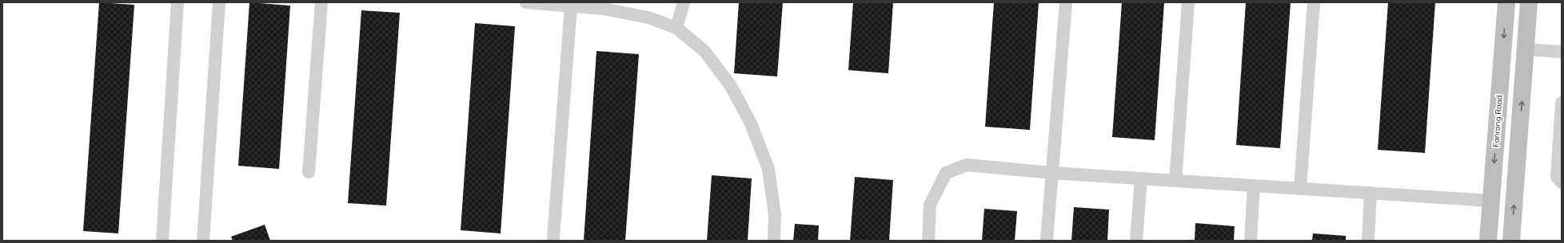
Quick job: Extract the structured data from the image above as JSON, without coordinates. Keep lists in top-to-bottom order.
{
  "streets": {
    "main road": ["Fanrong Road"]
  }
}
